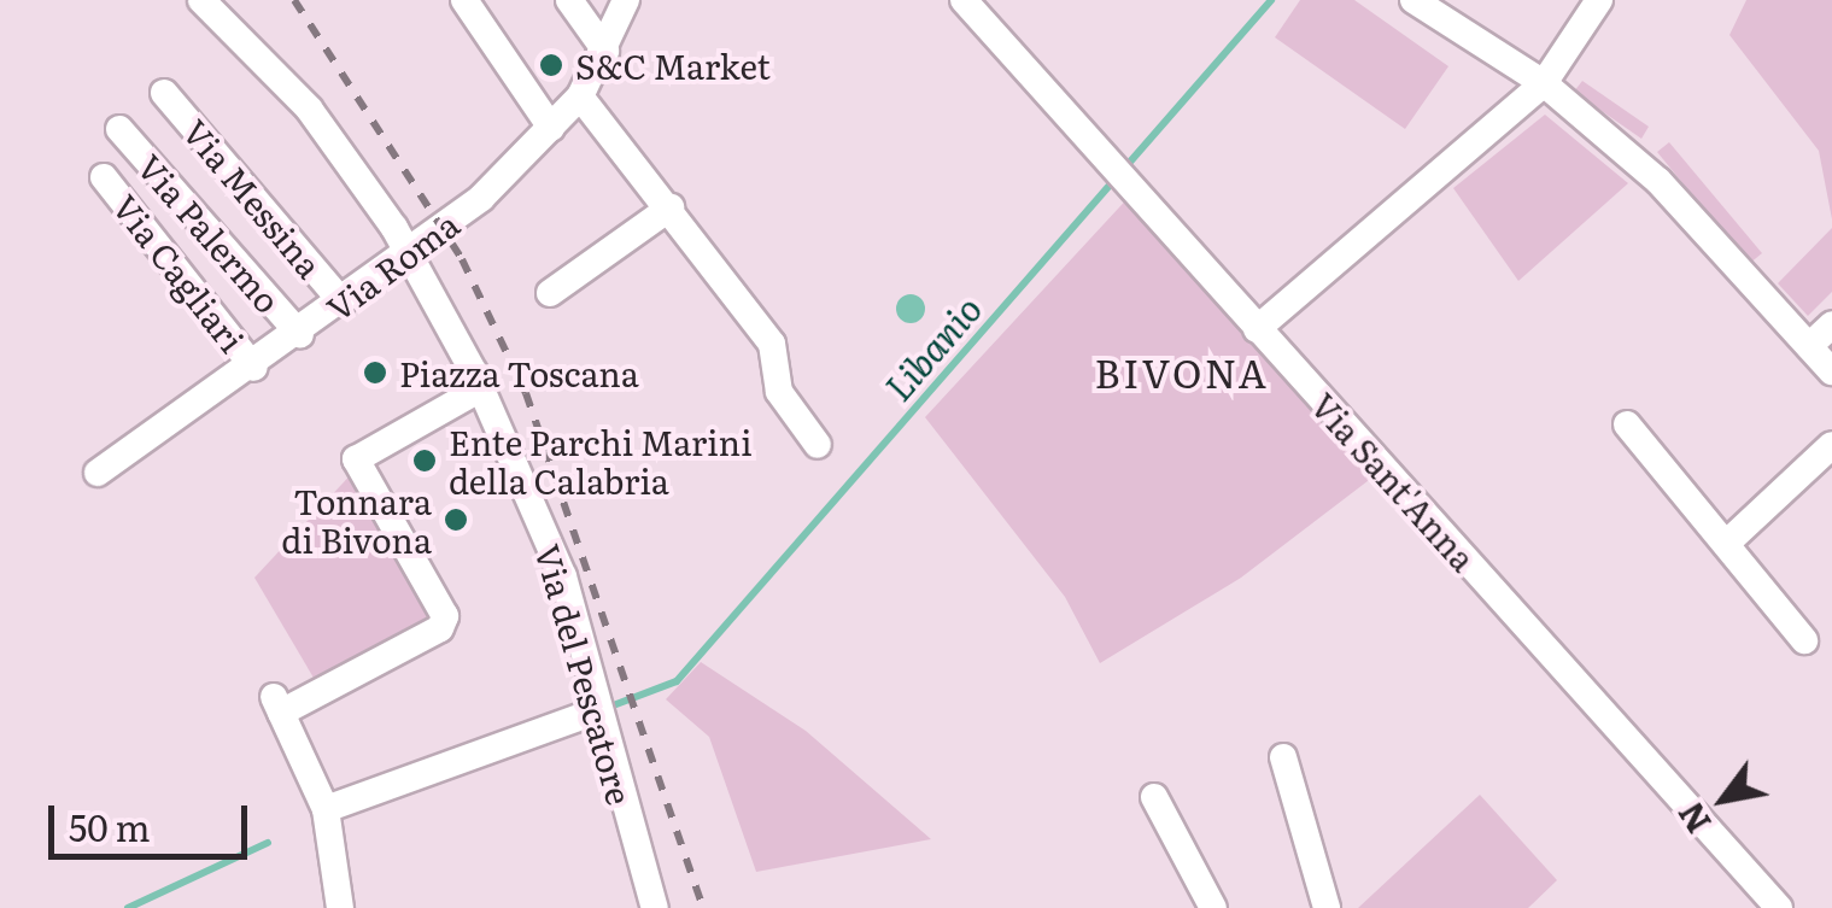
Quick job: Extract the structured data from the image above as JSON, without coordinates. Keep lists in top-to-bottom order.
{
  "streets": {
    "street": [
      "Via Messina",
      "Via Palermo",
      "Via Roma",
      "Via Cagliari",
      "Via Sant'Anna",
      "Via del Pescatore"
    ]
  },
  "crossings": [
    ["Via Messina", "Via Roma"],
    ["Via Palermo", "Via Roma"],
    ["Via Roma", "Via Cagliari"],
    ["Via Roma", "Via del Pescatore"]
  ],
  "districts": ["BIVONA"],
  "water": ["Libanio"],
  "places": [
    "S&C Market",
    "Piazza Toscana",
    "Ente Parchi Marini della Calabria",
    "Tonnara di Bivona"
  ],
  "scale_bar": "50 m",
  "north": "bottom left"
}
